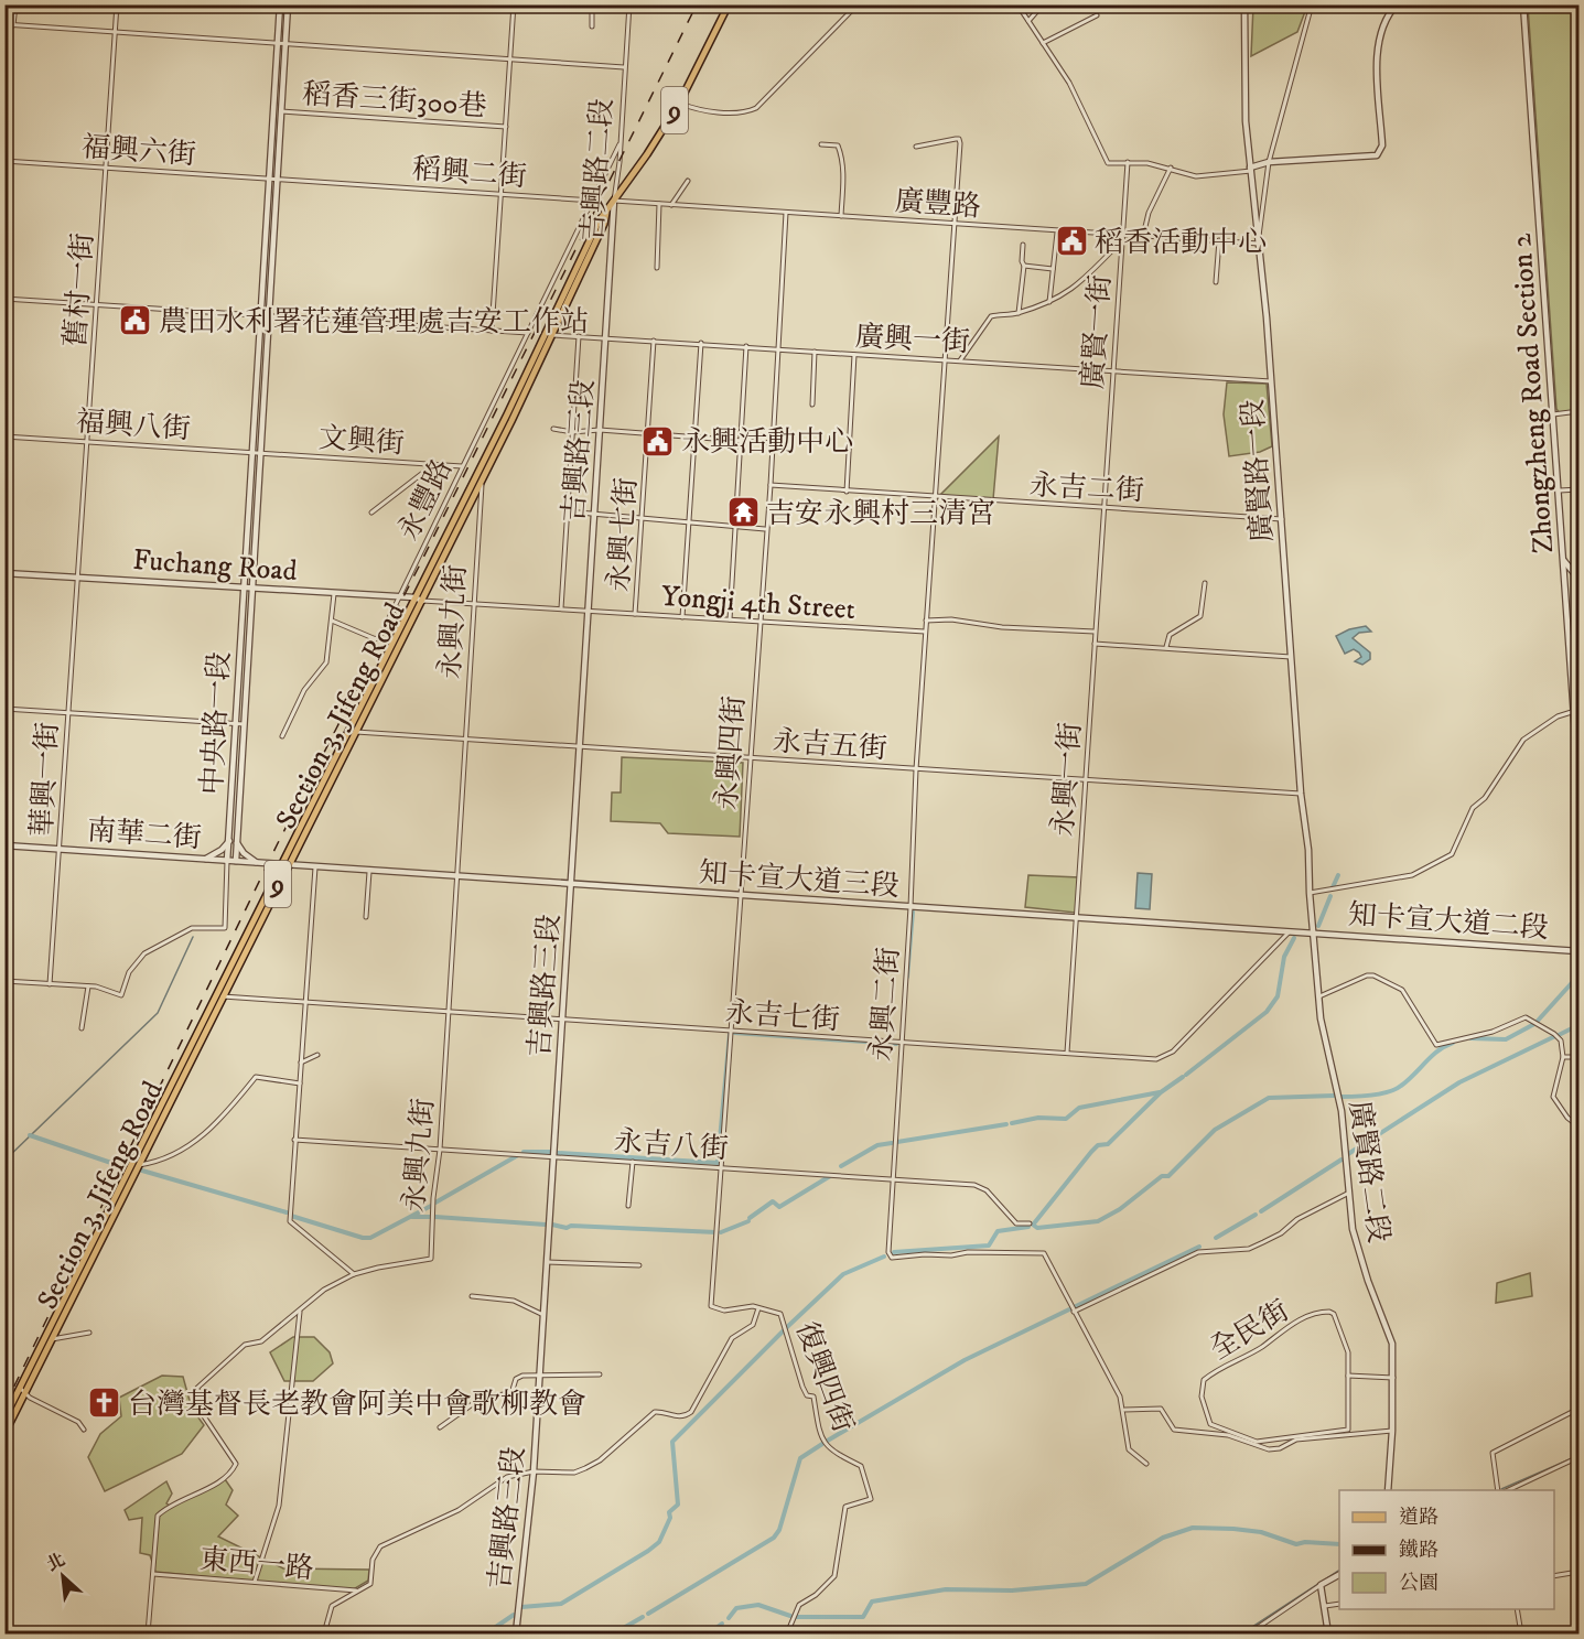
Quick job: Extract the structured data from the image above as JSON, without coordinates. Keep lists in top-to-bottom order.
{
  "streets": {
    "main road": ["9", "Section 3, Jifeng Road"],
    "street": [
      "稻香三街300巷",
      "福興六街",
      "吉興路二段",
      "稻興二街",
      "廣豐路",
      "舊村一街",
      "廣賢一街",
      "廣興一街",
      "Zhongzheng Road Section 2",
      "福興八街",
      "文興街",
      "吉興路三段",
      "廣賢路一段",
      "永吉二街",
      "永豐路",
      "永興七街",
      "Fuchang Road",
      "Yongji 4th Street",
      "永興九街",
      "中央路一段",
      "永吉五街",
      "永興四街",
      "華興一街",
      "永興一街",
      "南華二街",
      "知卡宣大道三段",
      "知卡宣大道二段",
      "永興二街",
      "永吉七街",
      "永吉八街",
      "廣賢路二段",
      "全民街",
      "復興四街",
      "東西一路"
    ]
  },
  "crossings": [
    ["9", "吉興路二段"],
    ["9", "廣豐路"],
    ["9", "廣興一街"],
    ["9", "Section 3, Jifeng Road"],
    ["福興六街", "稻興二街"],
    ["福興六街", "舊村一街"],
    ["吉興路二段", "廣豐路"],
    ["吉興路二段", "廣興一街"],
    ["吉興路二段", "吉興路三段"],
    ["稻興二街", "永豐路"],
    ["廣豐路", "廣賢一街"],
    ["廣豐路", "廣賢路一段"],
    ["廣豐路", "永興四街"],
    ["廣豐路", "永興二街"],
    ["舊村一街", "福興八街"],
    ["舊村一街", "Fuchang Road"],
    ["舊村一街", "華興一街"],
    ["廣賢一街", "廣興一街"],
    ["廣賢一街", "永吉二街"],
    ["廣賢一街", "永興一街"],
    ["廣興一街", "吉興路三段"],
    ["廣興一街", "廣賢路一段"],
    ["廣興一街", "永興七街"],
    ["廣興一街", "Section 3, Jifeng Road"],
    ["廣興一街", "永興四街"],
    ["廣興一街", "永興二街"],
    ["福興八街", "文興街"],
    ["福興八街", "中央路一段"],
    ["文興街", "永豐路"],
    ["文興街", "中央路一段"],
    ["吉興路三段", "Yongji 4th Street"],
    ["吉興路三段", "永吉五街"],
    ["吉興路三段", "知卡宣大道三段"],
    ["吉興路三段", "永吉七街"],
    ["吉興路三段", "永吉八街"],
    ["廣賢路一段", "永吉二街"],
    ["廣賢路一段", "永吉五街"],
    ["廣賢路一段", "知卡宣大道三段"],
    ["廣賢路一段", "知卡宣大道二段"],
    ["廣賢路一段", "廣賢路二段"],
    ["永吉二街", "永興四街"],
    ["永吉二街", "永興一街"],
    ["永吉二街", "永興二街"],
    ["永豐路", "Fuchang Road"],
    ["永興七街", "Yongji 4th Street"],
    ["Fuchang Road", "Yongji 4th Street"],
    ["Fuchang Road", "Section 3, Jifeng Road"],
    ["Fuchang Road", "中央路一段"],
    ["Fuchang Road", "華興一街"],
    ["Yongji 4th Street", "永興九街"],
    ["Yongji 4th Street", "Section 3, Jifeng Road"],
    ["Yongji 4th Street", "永興四街"],
    ["Yongji 4th Street", "永興二街"],
    ["永興九街", "Section 3, Jifeng Road"],
    ["永興九街", "永吉五街"],
    ["永興九街", "知卡宣大道三段"],
    ["永興九街", "永吉七街"],
    ["永興九街", "永吉八街"],
    ["永興九街", "東西一路"],
    ["Section 3, Jifeng Road", "永吉五街"],
    ["Section 3, Jifeng Road", "南華二街"],
    ["Section 3, Jifeng Road", "知卡宣大道三段"],
    ["Section 3, Jifeng Road", "永吉七街"],
    ["中央路一段", "南華二街"],
    ["永吉五街", "永興四街"],
    ["永吉五街", "永興一街"],
    ["永吉五街", "永興二街"],
    ["永興四街", "知卡宣大道三段"],
    ["永興四街", "永吉七街"],
    ["永興四街", "永吉八街"],
    ["永興四街", "復興四街"],
    ["華興一街", "南華二街"],
    ["永興一街", "知卡宣大道三段"],
    ["永興一街", "永吉七街"],
    ["南華二街", "知卡宣大道三段"],
    ["知卡宣大道三段", "知卡宣大道二段"],
    ["知卡宣大道三段", "永興二街"],
    ["知卡宣大道三段", "永吉七街"],
    ["知卡宣大道三段", "廣賢路二段"],
    ["知卡宣大道二段", "廣賢路二段"],
    ["永興二街", "永吉七街"],
    ["永興二街", "永吉八街"]
  ],
  "places": {
    "public building": ["稻香活動中心", "農田水利署花蓮管理處吉安工作站", "永興活動中心"],
    "temple": ["吉安永興村三清宮"],
    "church": ["台灣基督長老教會阿美中會歌柳教會"]
  },
  "legend": ["道路", "鐵路", "公園"],
  "north": "top left"
}
